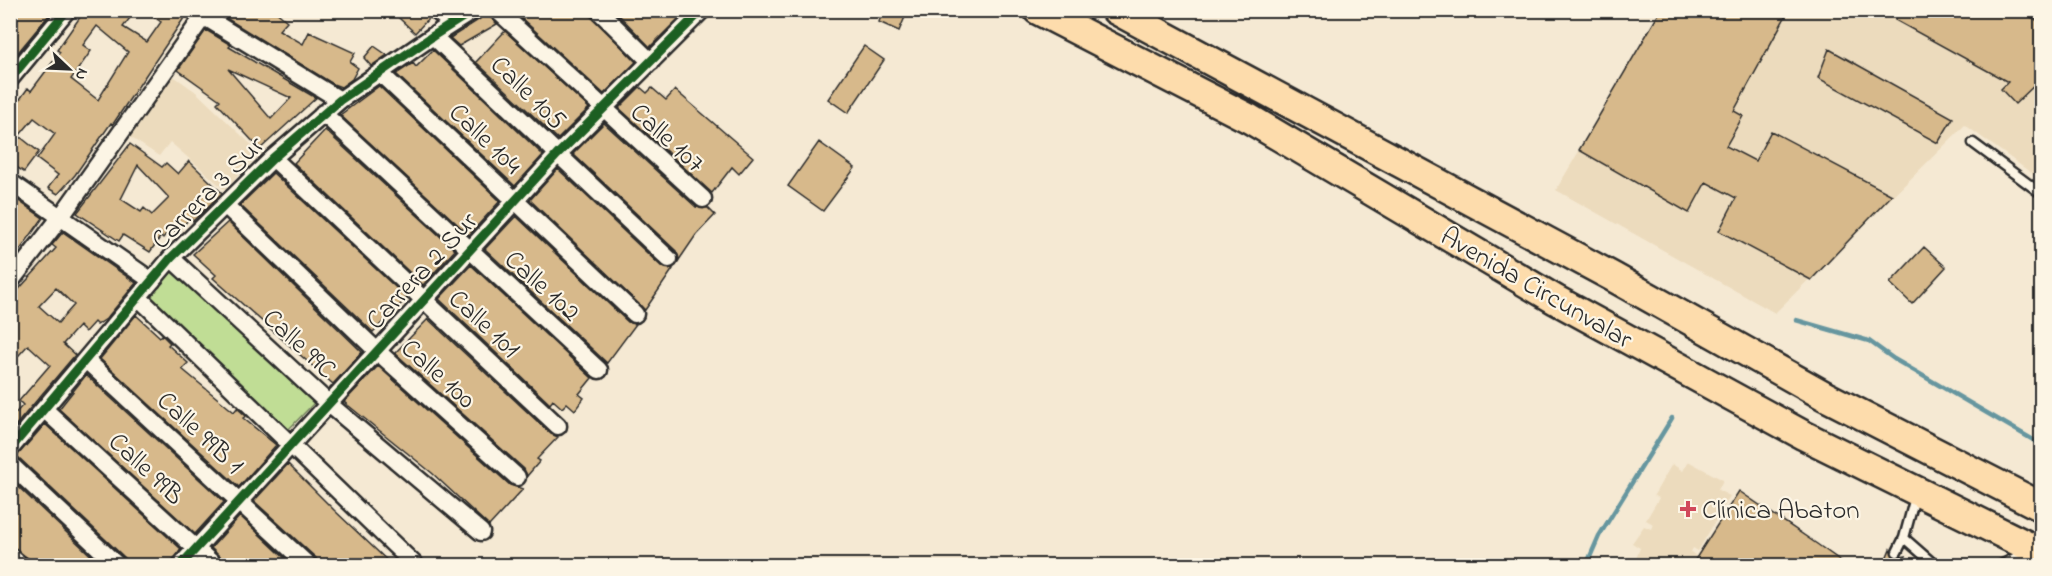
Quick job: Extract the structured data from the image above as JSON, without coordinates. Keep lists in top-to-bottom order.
{
  "streets": {
    "highway": ["Avenida Circunvalar"],
    "street": [
      "Calle 105",
      "Calle 107",
      "Calle 104",
      "Carrera 3 Sur",
      "Carrera 2 Sur",
      "Calle 102",
      "Calle 101",
      "Calle 99C",
      "Calle 100",
      "Calle 99B 1",
      "Calle 99B"
    ]
  },
  "crossings": [
    ["Calle 105", "Carrera 3 Sur"],
    ["Calle 105", "Carrera 2 Sur"],
    ["Calle 107", "Carrera 2 Sur"],
    ["Calle 104", "Carrera 3 Sur"],
    ["Calle 104", "Carrera 2 Sur"],
    ["Carrera 3 Sur", "Calle 102"],
    ["Carrera 3 Sur", "Calle 101"],
    ["Carrera 3 Sur", "Calle 99C"],
    ["Carrera 3 Sur", "Calle 100"],
    ["Carrera 3 Sur", "Calle 99B 1"],
    ["Carrera 3 Sur", "Calle 99B"],
    ["Carrera 2 Sur", "Calle 102"],
    ["Carrera 2 Sur", "Calle 101"],
    ["Carrera 2 Sur", "Calle 99C"],
    ["Carrera 2 Sur", "Calle 100"],
    ["Carrera 2 Sur", "Calle 99B 1"],
    ["Carrera 2 Sur", "Calle 99B"]
  ],
  "places": {
    "health": ["Clínica Abaton"]
  },
  "north": "bottom right"
}
